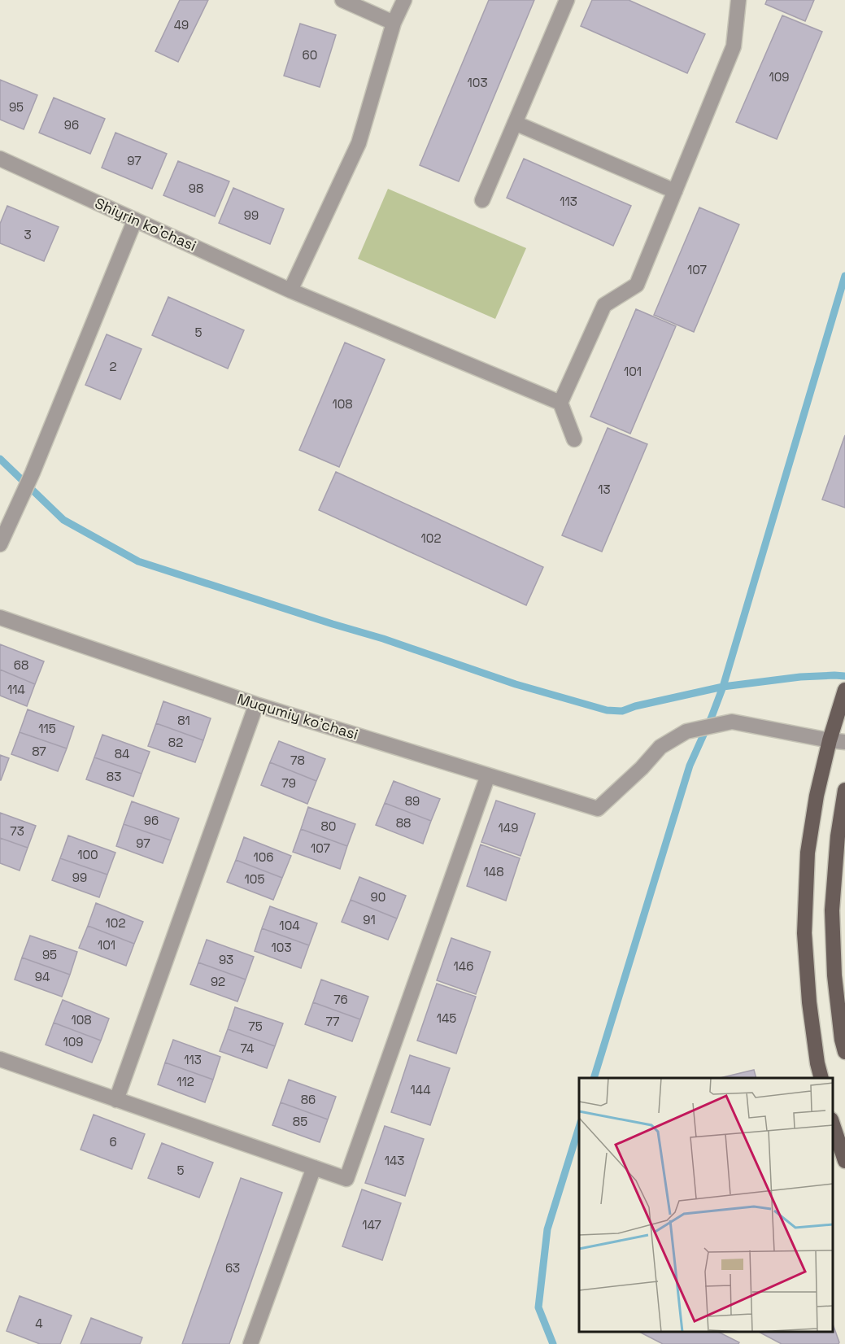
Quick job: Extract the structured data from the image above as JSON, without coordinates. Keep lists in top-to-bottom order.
{
  "streets": {
    "street": ["Shiyrin ko'chasi", "Muqumiy ko'chasi"]
  },
  "house_numbers": [
    "49",
    "60",
    "109",
    "103",
    "95",
    "96",
    "97",
    "98",
    "113",
    "99",
    "3",
    "107",
    "5",
    "2",
    "101",
    "108",
    "13",
    "102",
    "68",
    "114",
    "81",
    "115",
    "82",
    "87",
    "84",
    "78",
    "83",
    "79",
    "89",
    "96",
    "88",
    "80",
    "149",
    "73",
    "97",
    "107",
    "100",
    "106",
    "148",
    "99",
    "105",
    "90",
    "91",
    "102",
    "104",
    "101",
    "103",
    "95",
    "93",
    "146",
    "94",
    "92",
    "76",
    "145",
    "108",
    "77",
    "75",
    "109",
    "74",
    "113",
    "112",
    "144",
    "86",
    "85",
    "6",
    "143",
    "5",
    "147",
    "63",
    "4"
  ]
}
